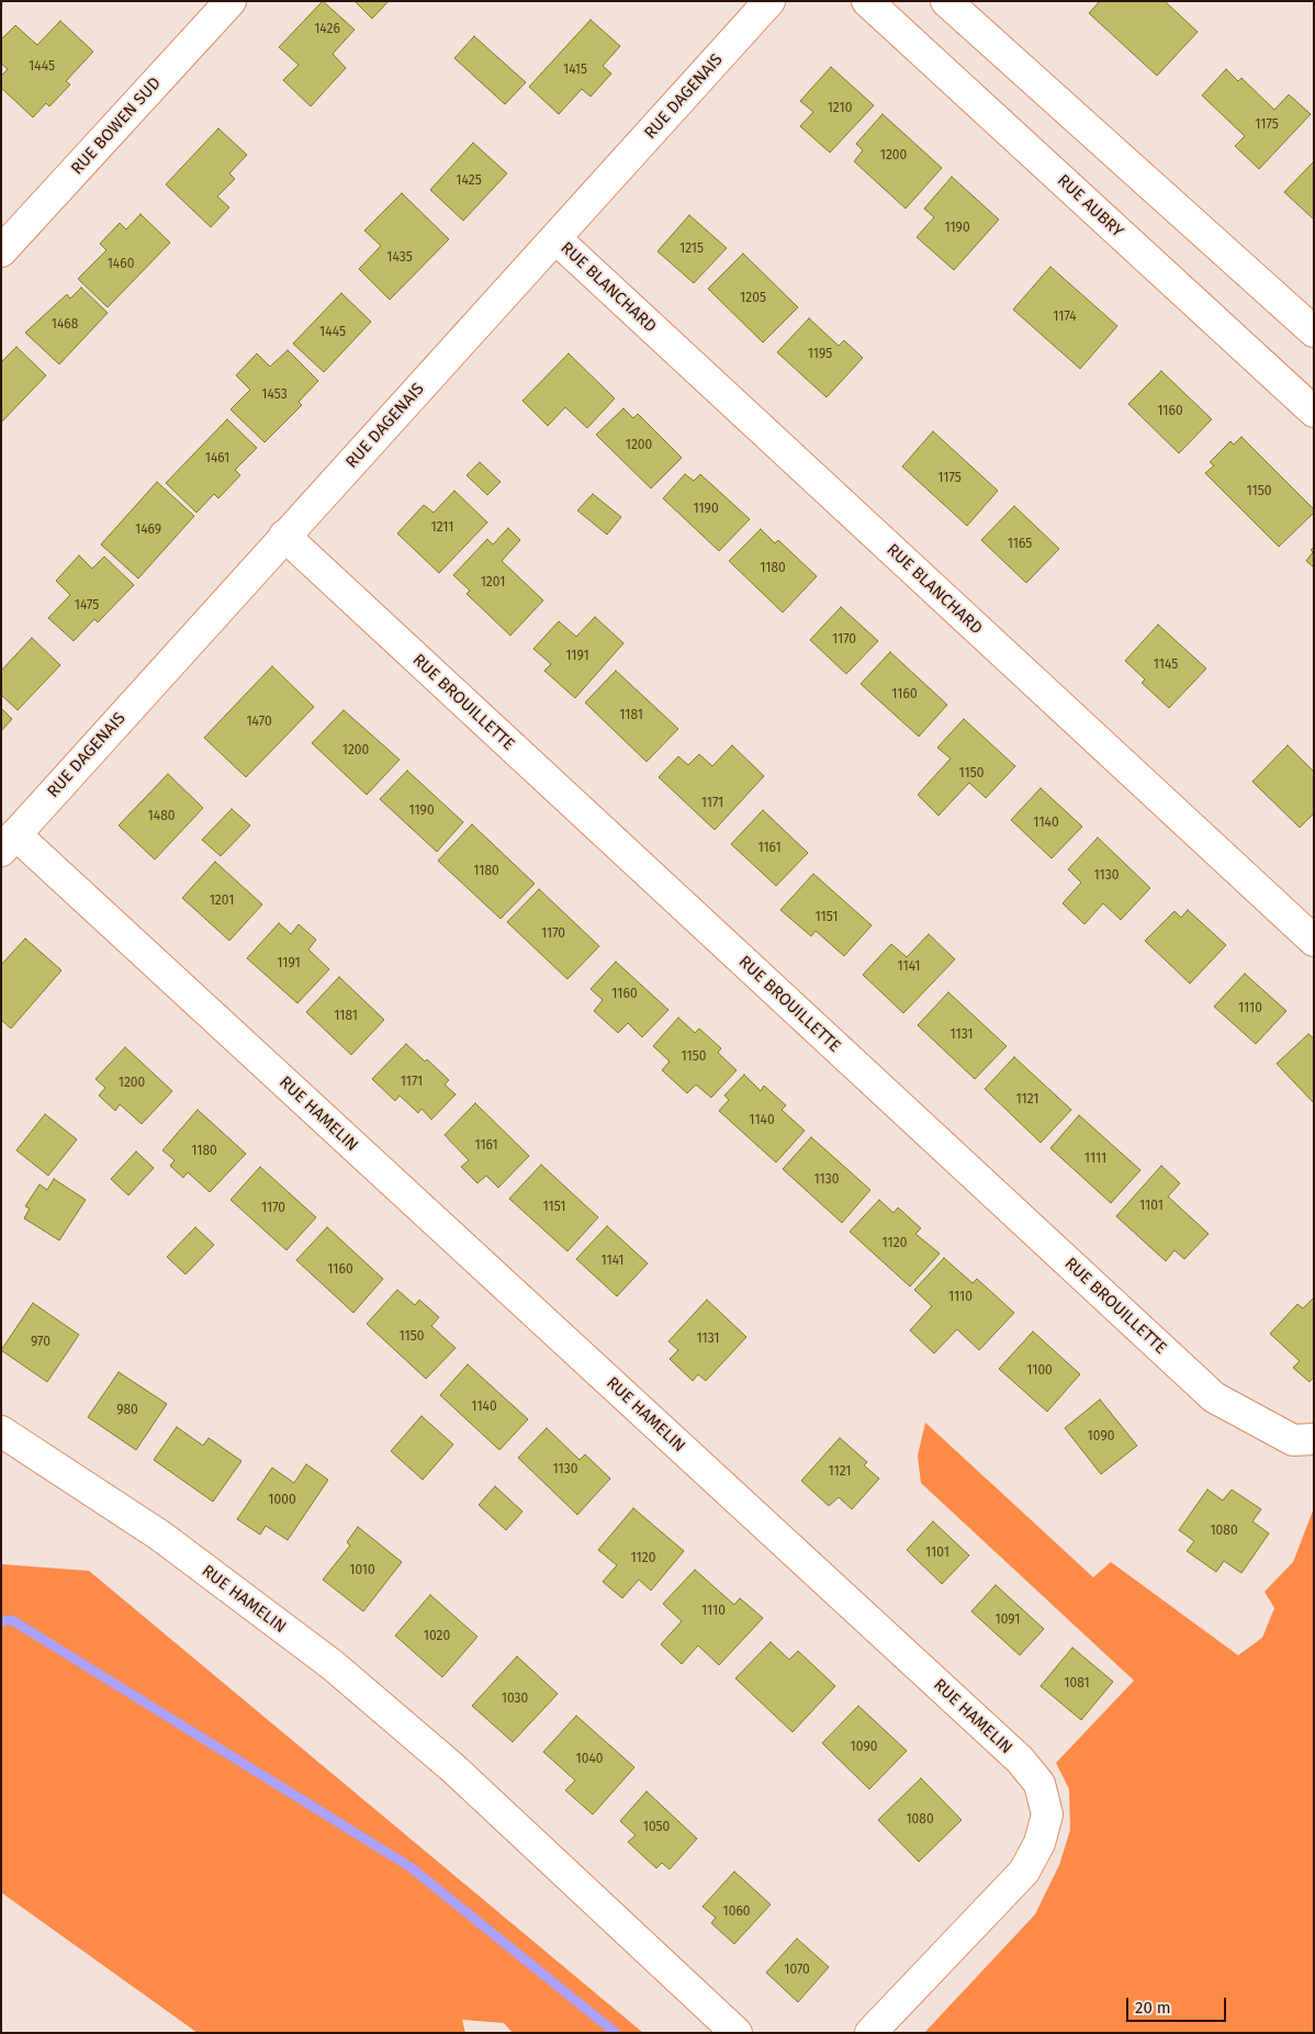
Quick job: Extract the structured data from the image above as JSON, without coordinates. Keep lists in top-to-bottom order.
{
  "streets": {
    "street": [
      "RUE DAGENAIS",
      "RUE BOWEN SUD",
      "RUE AUBRY",
      "RUE BLANCHARD",
      "RUE BROUILLETTE",
      "RUE HAMELIN"
    ]
  },
  "crossings": [
    ["RUE DAGENAIS", "RUE BLANCHARD"],
    ["RUE DAGENAIS", "RUE BROUILLETTE"],
    ["RUE DAGENAIS", "RUE HAMELIN"]
  ],
  "house_numbers": [
    "1426",
    "1445",
    "1415",
    "1210",
    "1175",
    "1200",
    "1425",
    "1190",
    "1215",
    "1435",
    "1460",
    "1205",
    "1174",
    "1468",
    "1445",
    "1195",
    "1453",
    "1160",
    "1200",
    "1461",
    "1175",
    "1150",
    "1190",
    "1211",
    "1469",
    "1165",
    "1180",
    "1201",
    "1475",
    "1170",
    "1191",
    "1145",
    "1160",
    "1181",
    "1470",
    "1200",
    "1150",
    "1171",
    "1190",
    "1480",
    "1140",
    "1161",
    "1180",
    "1130",
    "1201",
    "1151",
    "1170",
    "1191",
    "1141",
    "1160",
    "1110",
    "1181",
    "1131",
    "1150",
    "1171",
    "1200",
    "1121",
    "1140",
    "1161",
    "1180",
    "1111",
    "1130",
    "1101",
    "1151",
    "1170",
    "1120",
    "1141",
    "1160",
    "1110",
    "1150",
    "1131",
    "970",
    "1100",
    "1140",
    "980",
    "1090",
    "1130",
    "1121",
    "1000",
    "1080",
    "1101",
    "1120",
    "1010",
    "1110",
    "1091",
    "1020",
    "1081",
    "1030",
    "1090",
    "1040",
    "1080",
    "1050",
    "1060",
    "1070"
  ],
  "scale_bar": "20 m"
}
